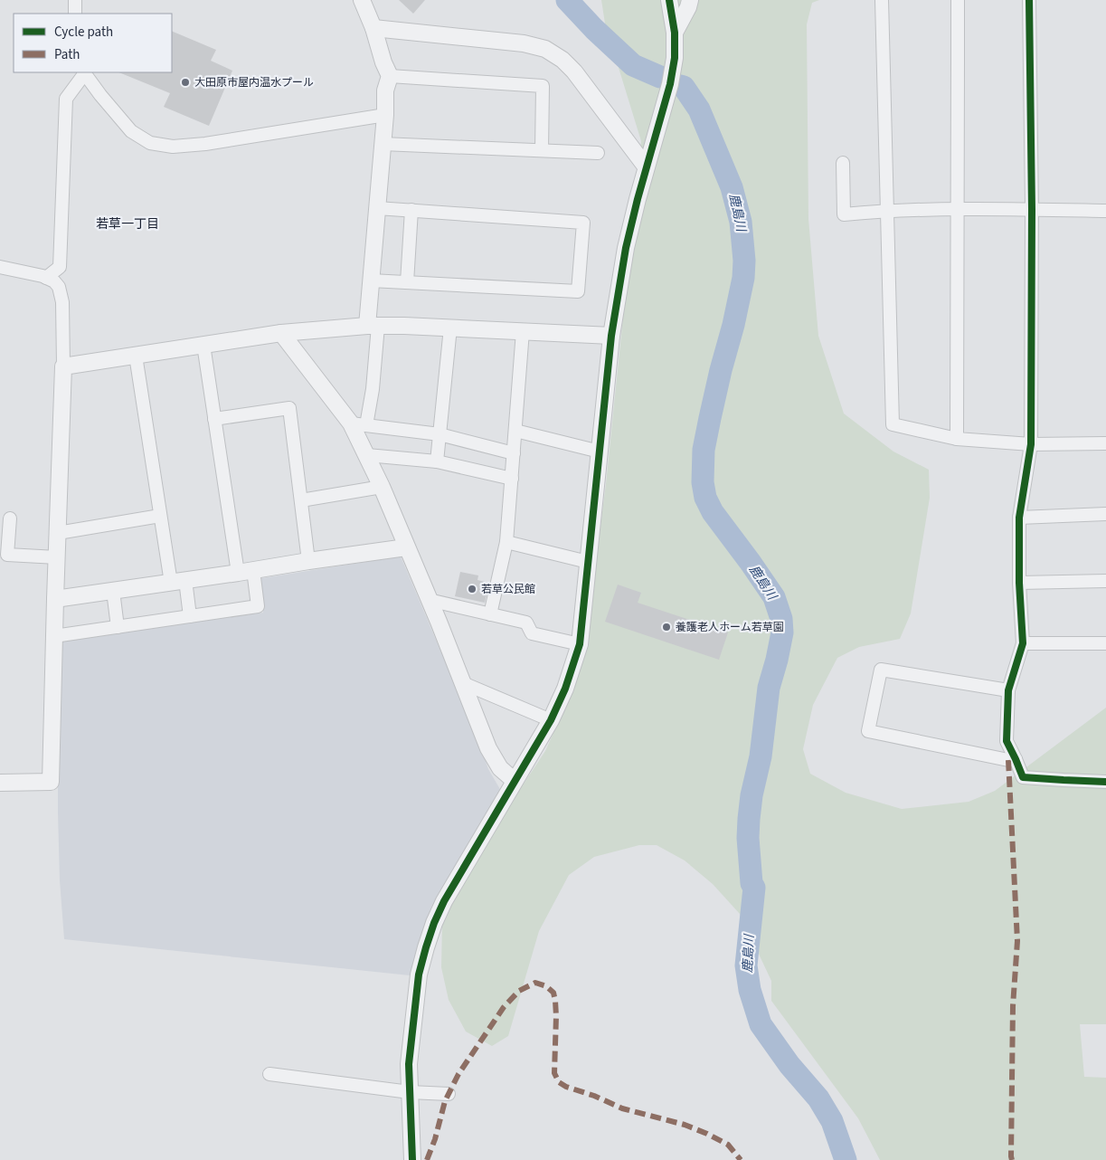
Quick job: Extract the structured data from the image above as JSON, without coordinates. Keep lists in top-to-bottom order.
{
  "districts": ["若草一丁目"],
  "water": ["鹿島川"],
  "places": ["大田原市屋内温水プール", "若草公民館", "養護老人ホーム若草園"],
  "legend": ["Cycle path", "Path"]
}
